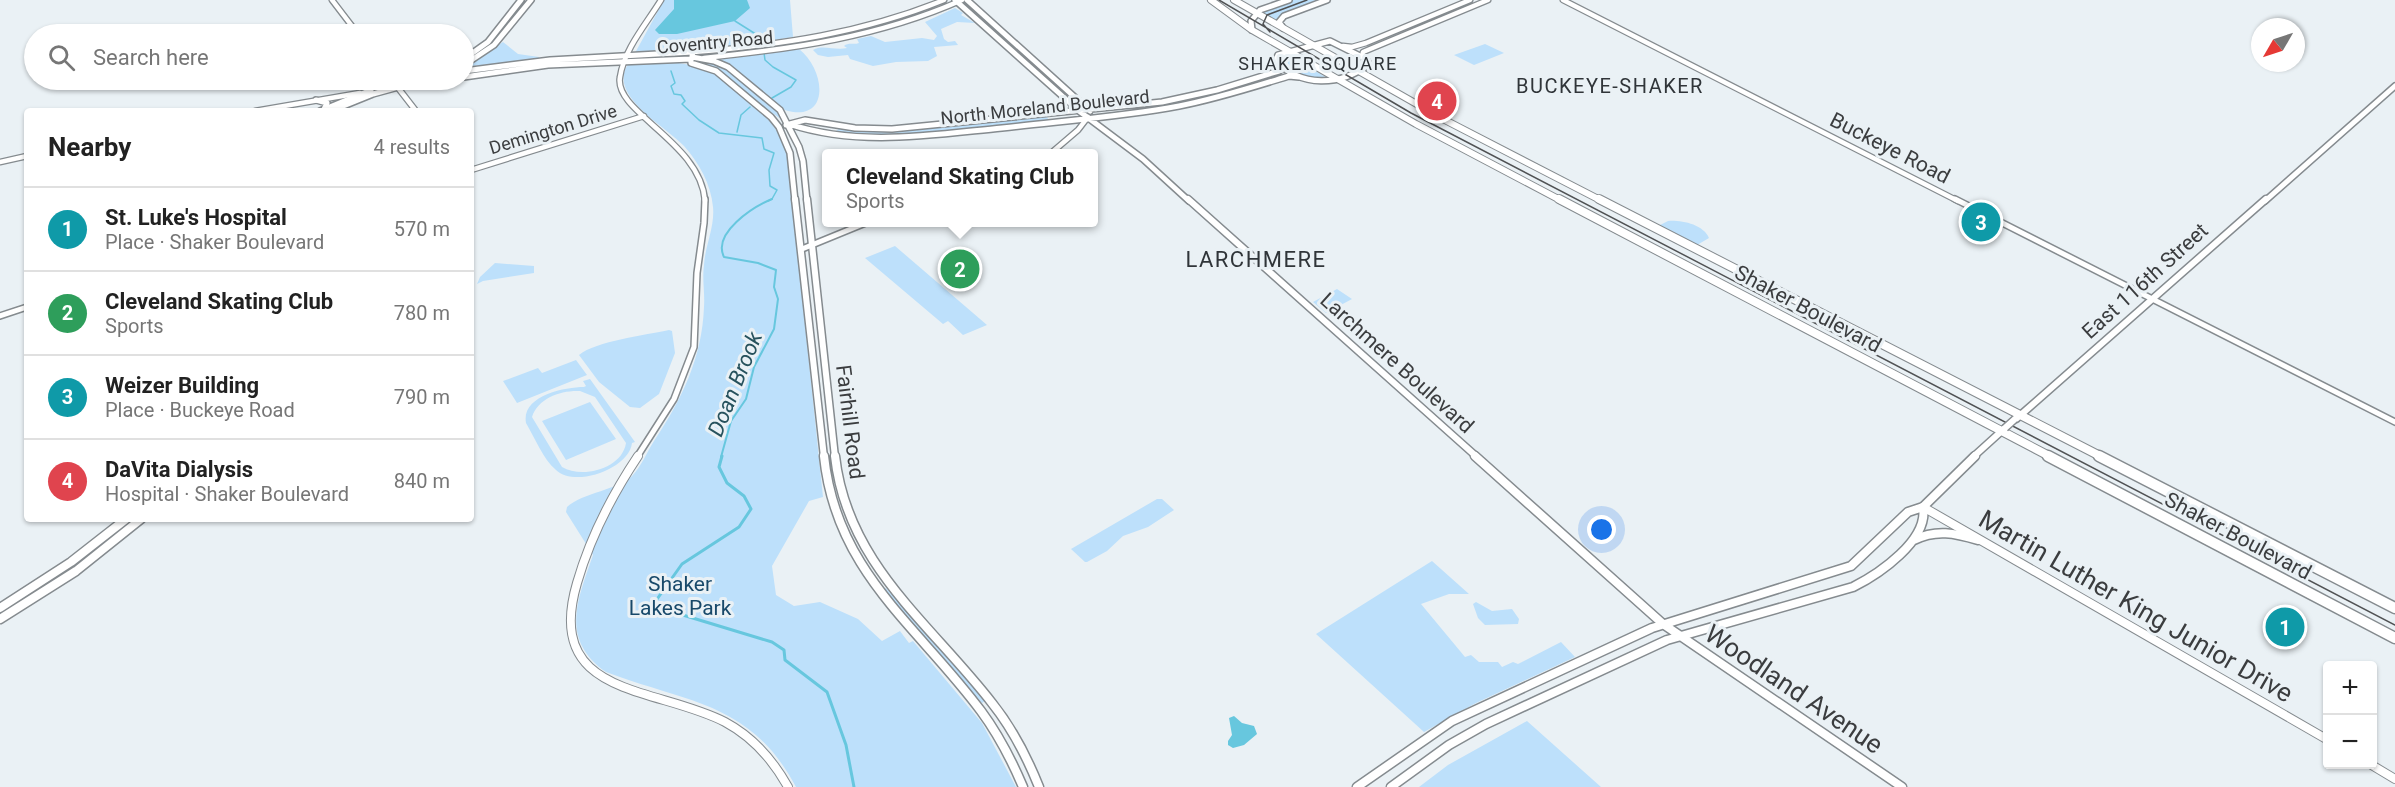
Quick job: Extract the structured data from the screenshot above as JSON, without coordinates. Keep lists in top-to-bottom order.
{
  "streets": {
    "main road": [
      "Coventry Road",
      "North Moreland Boulevard",
      "East 116th Street",
      "Shaker Boulevard",
      "Larchmere Boulevard",
      "Fairhill Road",
      "Woodland Avenue"
    ],
    "street": ["Demington Drive", "Buckeye Road", "Martin Luther King Junior Drive"]
  },
  "crossings": [
    ["Coventry Road", "Larchmere Boulevard"],
    ["Coventry Road", "Fairhill Road"],
    ["North Moreland Boulevard", "Larchmere Boulevard"],
    ["North Moreland Boulevard", "Fairhill Road"],
    ["Buckeye Road", "East 116th Street"],
    ["East 116th Street", "Shaker Boulevard"],
    ["East 116th Street", "Martin Luther King Junior Drive"],
    ["Larchmere Boulevard", "Woodland Avenue"]
  ],
  "districts": ["SHAKER SQUARE", "BUCKEYE-SHAKER", "LARCHMERE"],
  "water": ["Doan Brook"],
  "parks": ["Shaker Lakes Park"],
  "north": "bottom left",
  "page": {
    "search": "Search here",
    "pins": [
      "4",
      "3",
      "2",
      "1"
    ],
    "heading": ["Nearby", "4 results"],
    "popup": ["Cleveland Skating Club", "Sports"],
    "list": [
      {
        "mark": "1",
        "name": "St. Luke's Hospital",
        "note": "Place · Shaker Boulevard",
        "value": "570 m"
      },
      {
        "mark": "2",
        "name": "Cleveland Skating Club",
        "note": "Sports",
        "value": "780 m"
      },
      {
        "mark": "3",
        "name": "Weizer Building",
        "note": "Place · Buckeye Road",
        "value": "790 m"
      },
      {
        "mark": "4",
        "name": "DaVita Dialysis",
        "note": "Hospital · Shaker Boulevard",
        "value": "840 m"
      }
    ],
    "map_buttons": ["+", "−"]
  }
}
